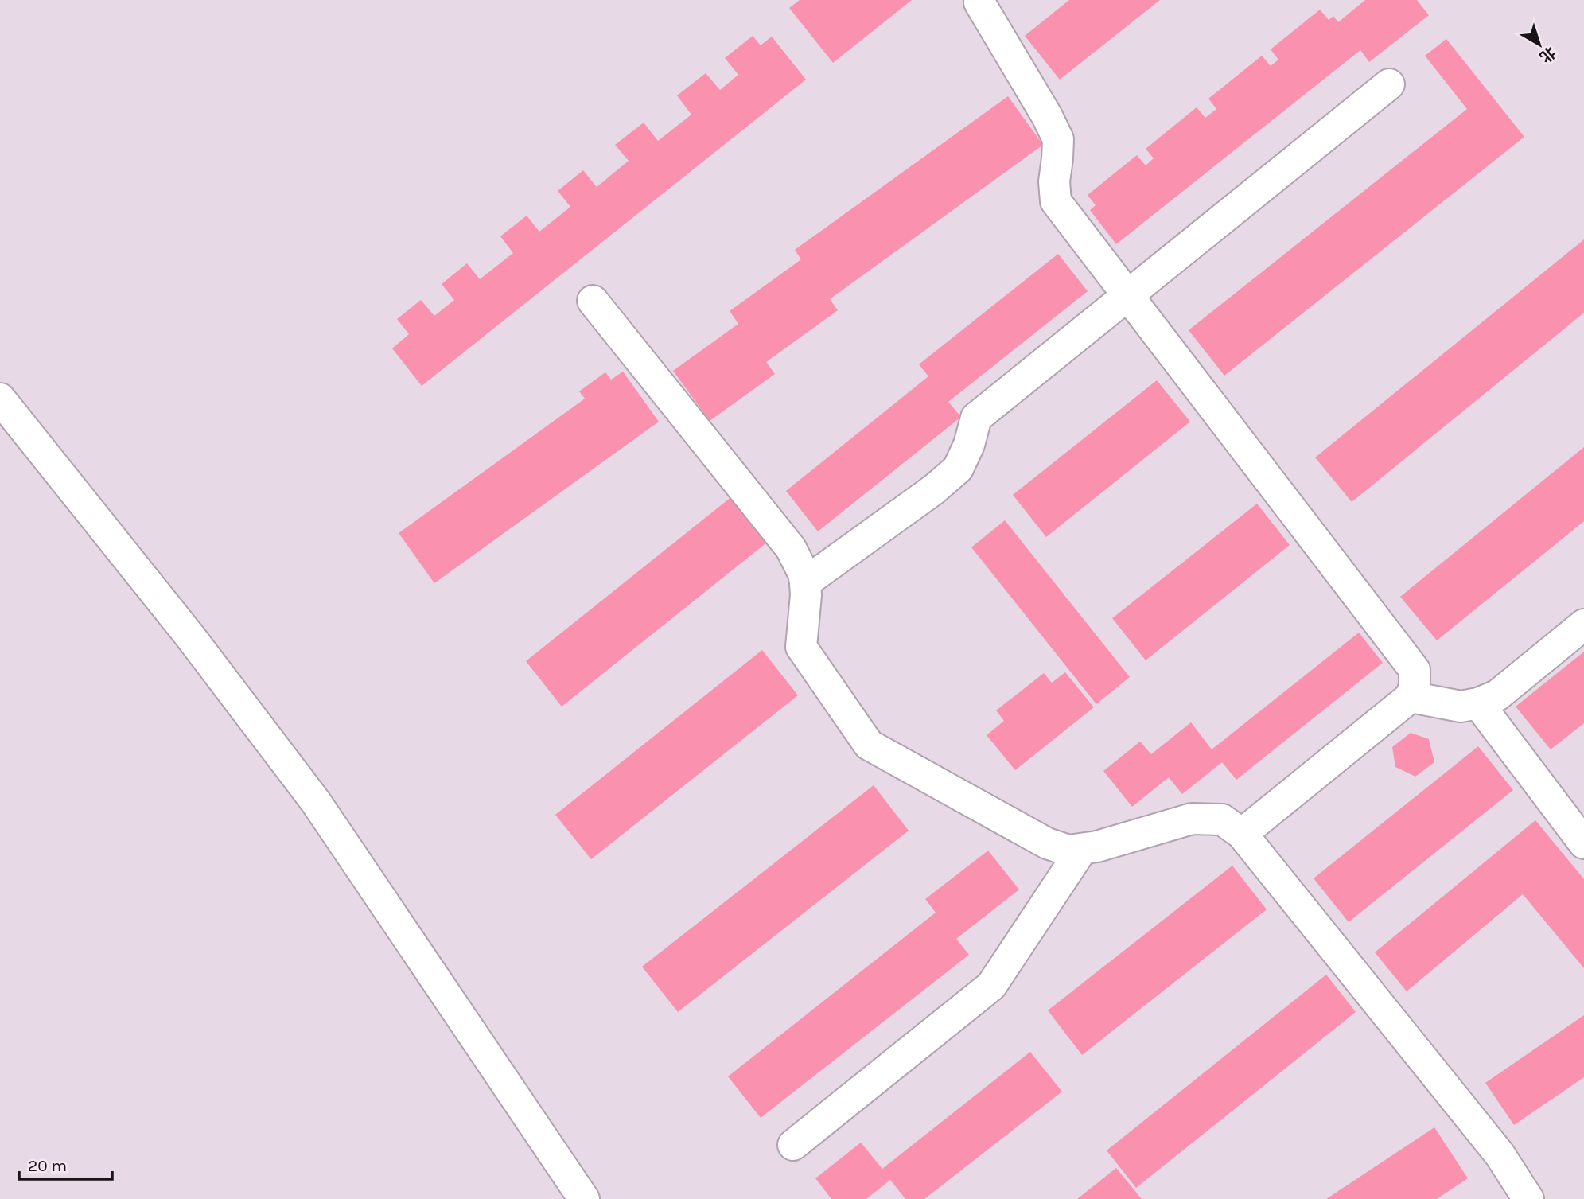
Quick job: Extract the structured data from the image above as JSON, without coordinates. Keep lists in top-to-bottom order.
{
  "scale_bar": "20 m",
  "north": "bottom right"
}
